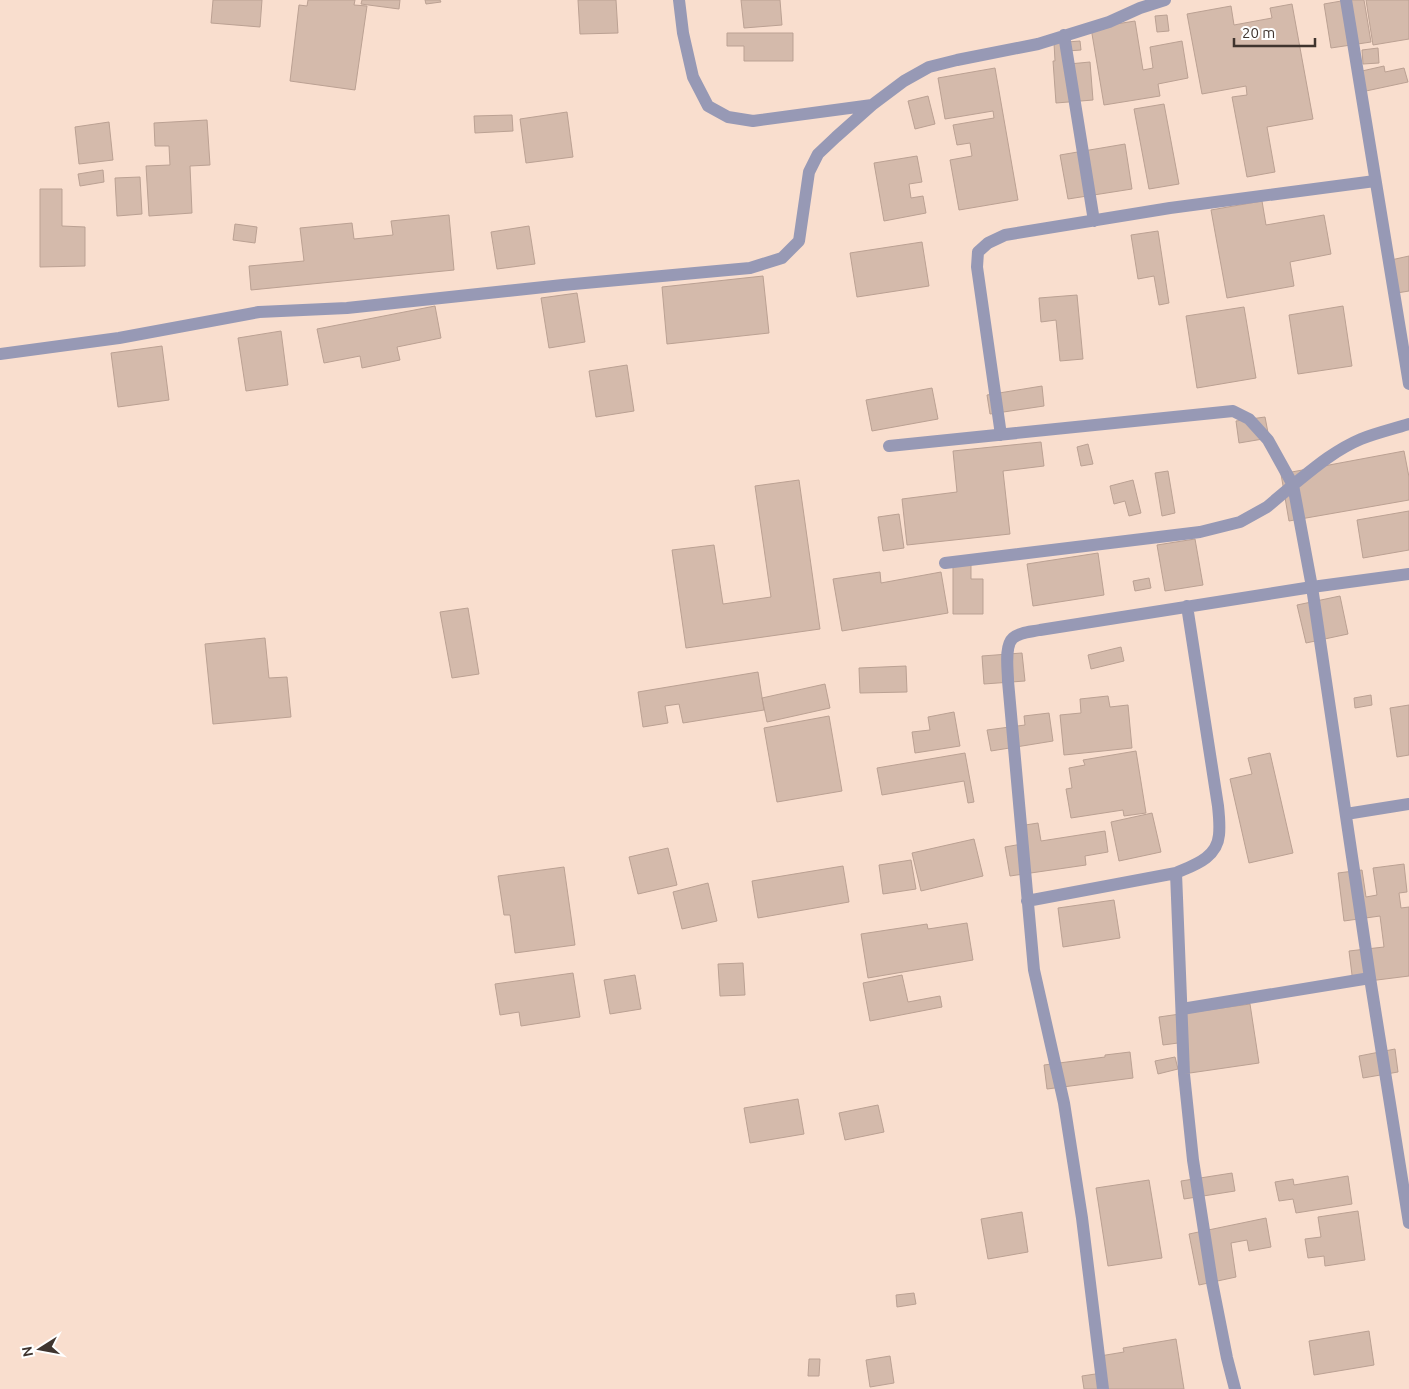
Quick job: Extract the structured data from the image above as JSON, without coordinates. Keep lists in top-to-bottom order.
{
  "scale_bar": "20 m",
  "north": "left"
}
